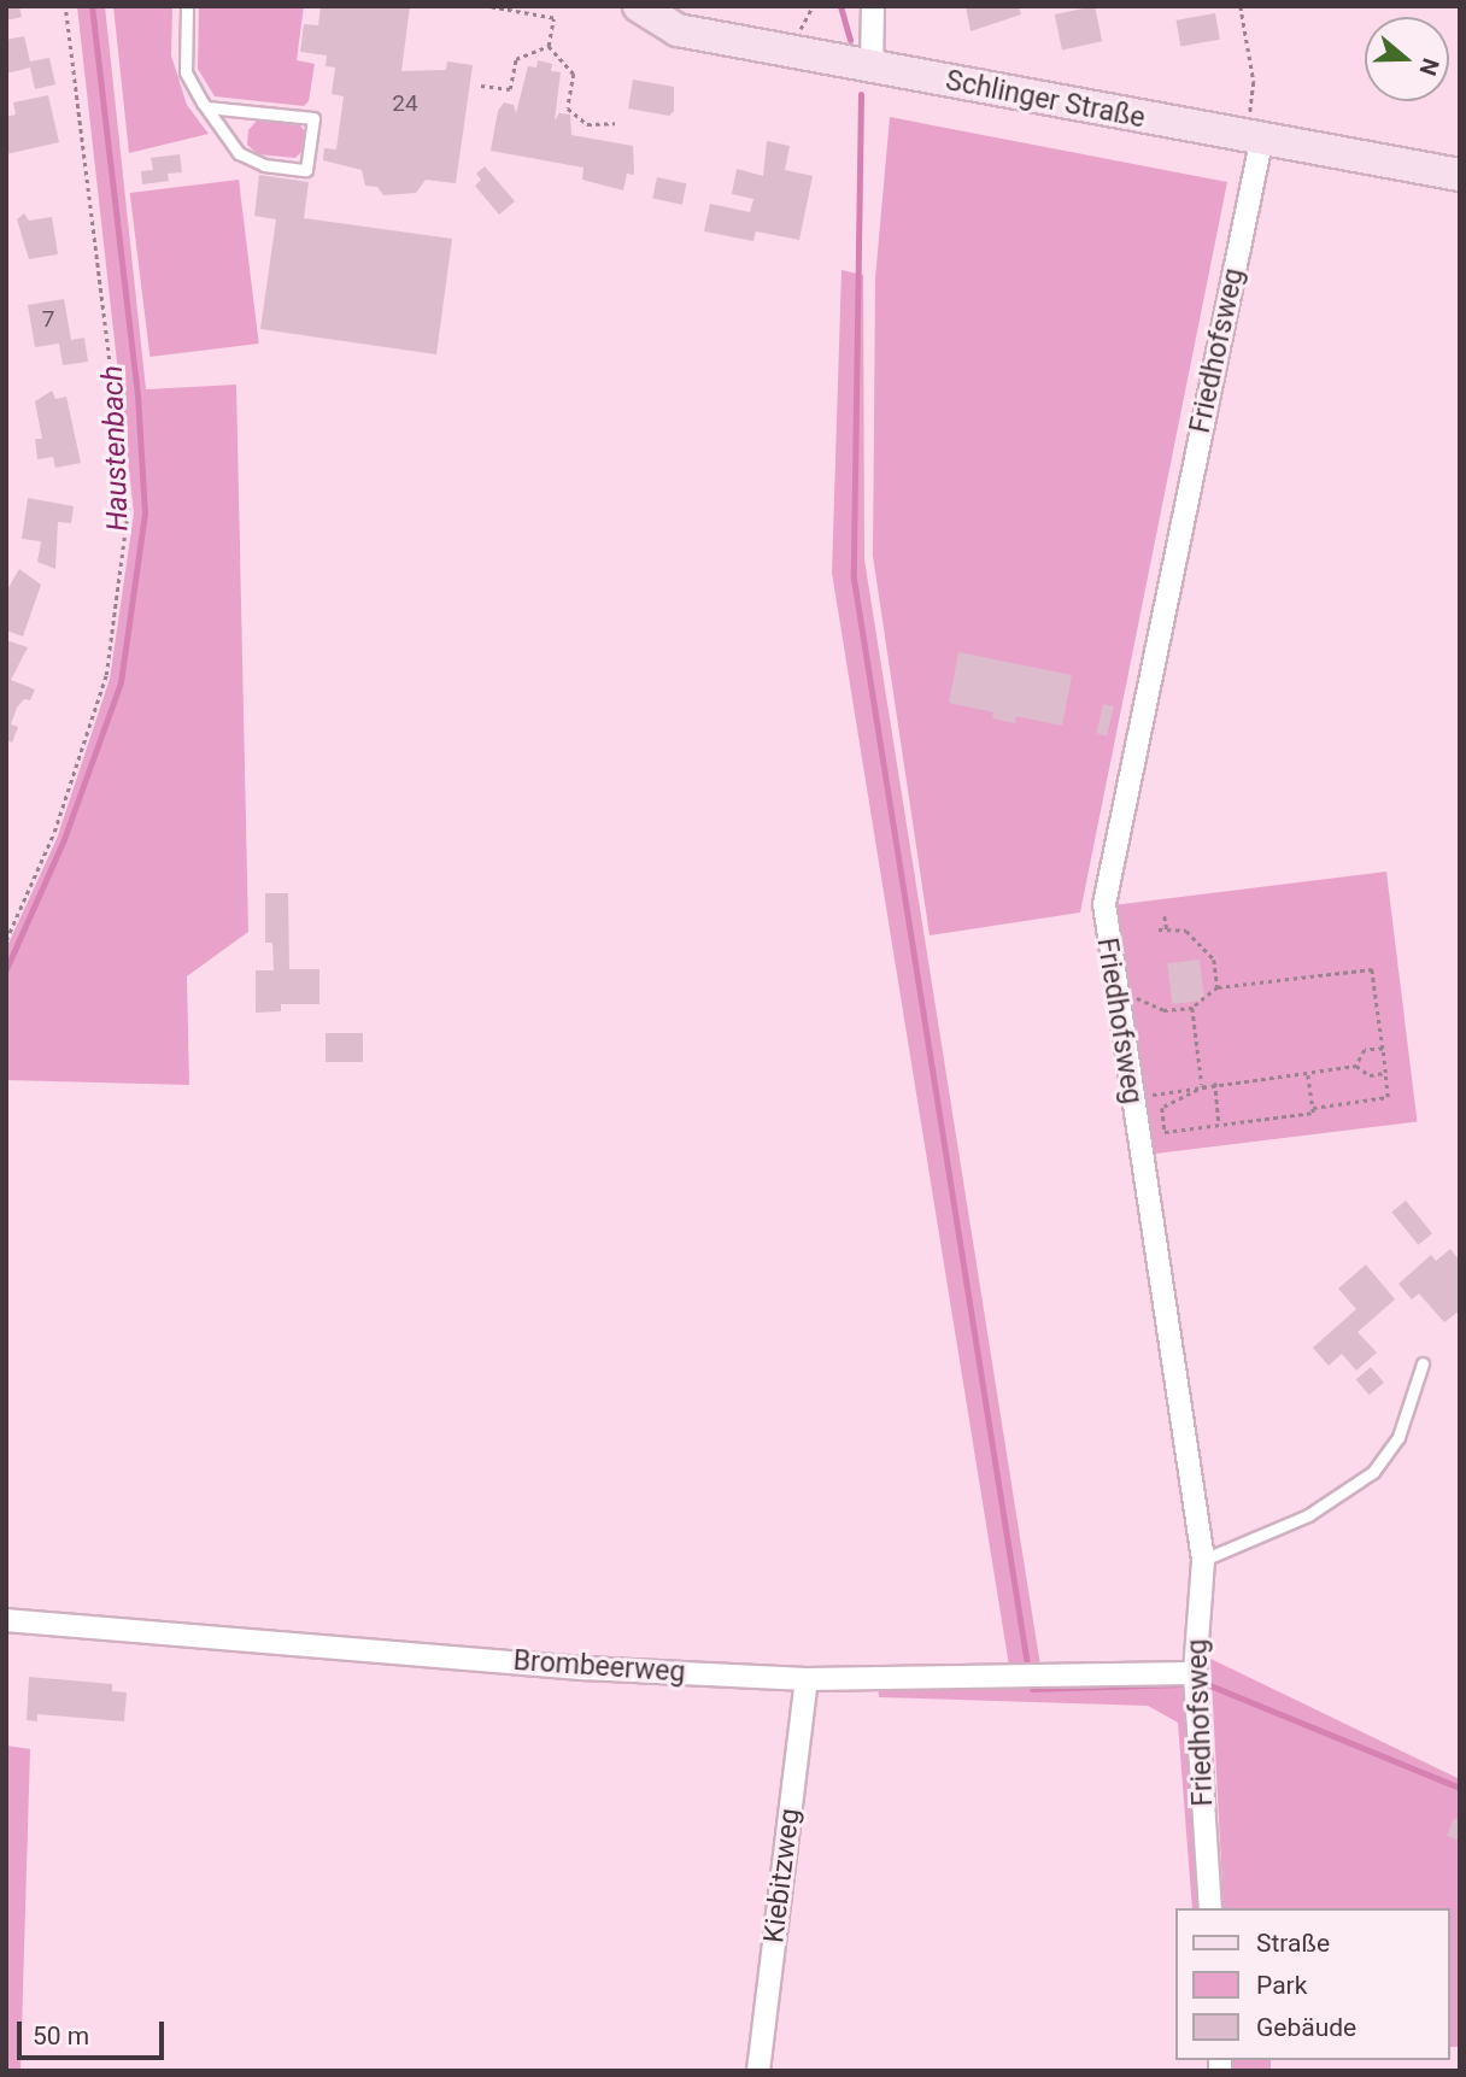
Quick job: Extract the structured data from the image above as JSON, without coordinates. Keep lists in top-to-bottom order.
{
  "streets": {
    "street": [
      "Schlinger Straße",
      "Friedhofsweg",
      "Brombeerweg",
      "Kiebitzweg"
    ]
  },
  "crossings": [
    ["Schlinger Straße", "Friedhofsweg"],
    ["Friedhofsweg", "Brombeerweg"],
    ["Brombeerweg", "Kiebitzweg"]
  ],
  "water": ["Haustenbach"],
  "house_numbers": ["24", "7"],
  "legend": ["Straße", "Park", "Gebäude"],
  "scale_bar": "50 m",
  "north": "right"
}
